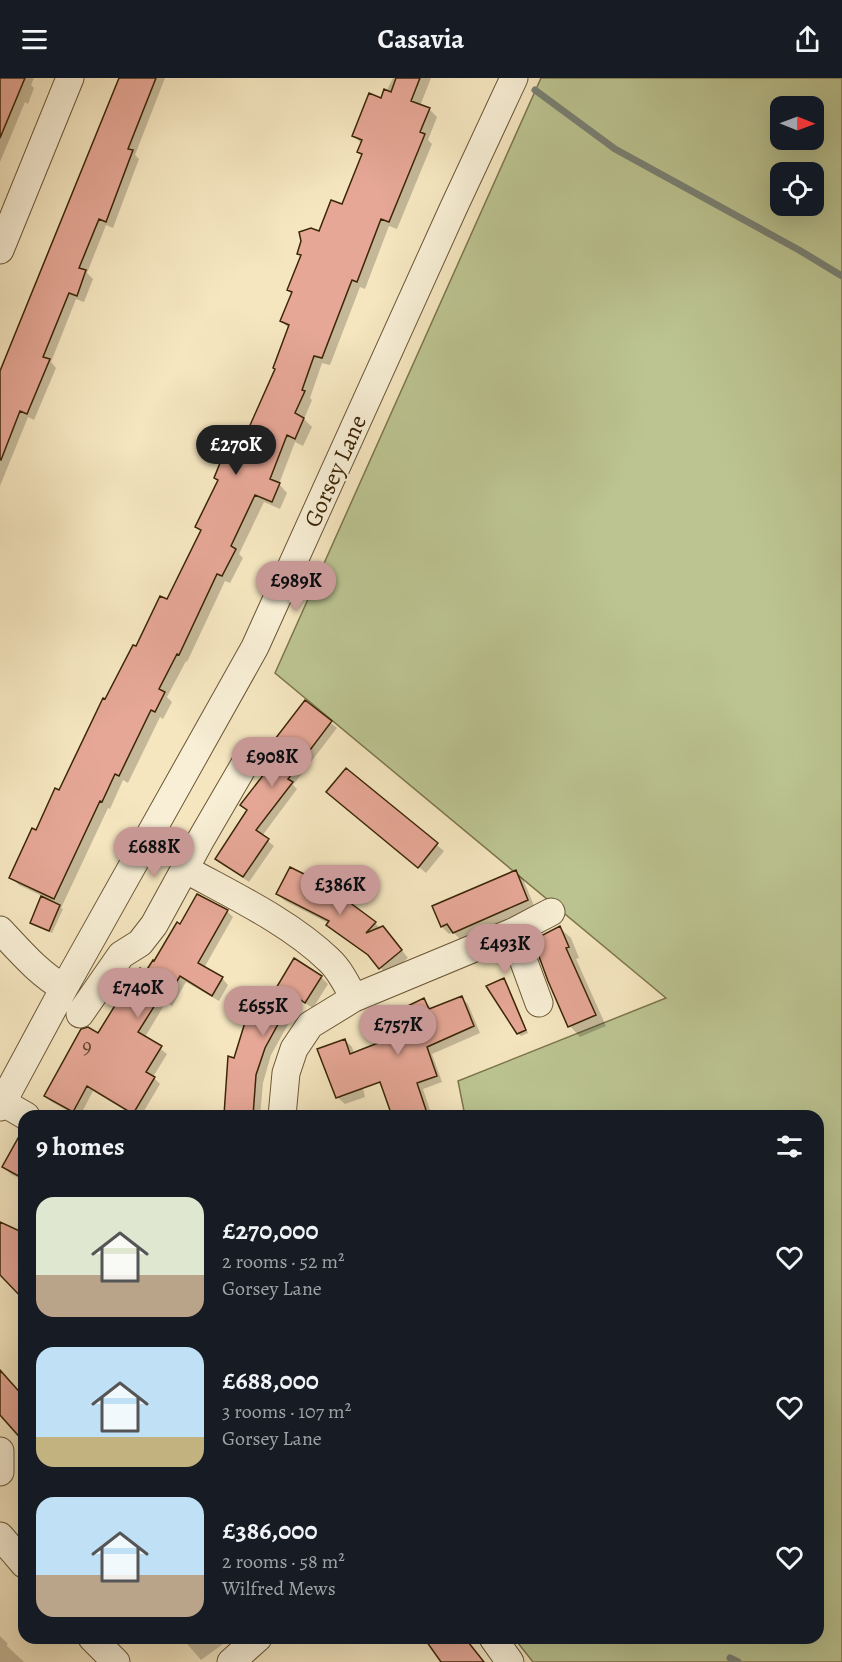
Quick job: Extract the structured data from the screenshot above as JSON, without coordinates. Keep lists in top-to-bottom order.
{
  "streets": {
    "street": ["Gorsey Lane"]
  },
  "house_numbers": ["9"],
  "north": "right",
  "page": {
    "header": "Casavia",
    "price": [
      "£270K",
      "£989K",
      "£908K",
      "£688K",
      "£386K",
      "£493K",
      "£740K",
      "£655K",
      "£757K"
    ],
    "heading": "9 homes",
    "list": [
      {
        "name": "£270,000",
        "note": "2 rooms · 52 m² · Gorsey Lane"
      },
      {
        "name": "£688,000",
        "note": "3 rooms · 107 m² · Gorsey Lane"
      },
      {
        "name": "£386,000",
        "note": "2 rooms · 58 m² · Wilfred Mews"
      }
    ]
  }
}
